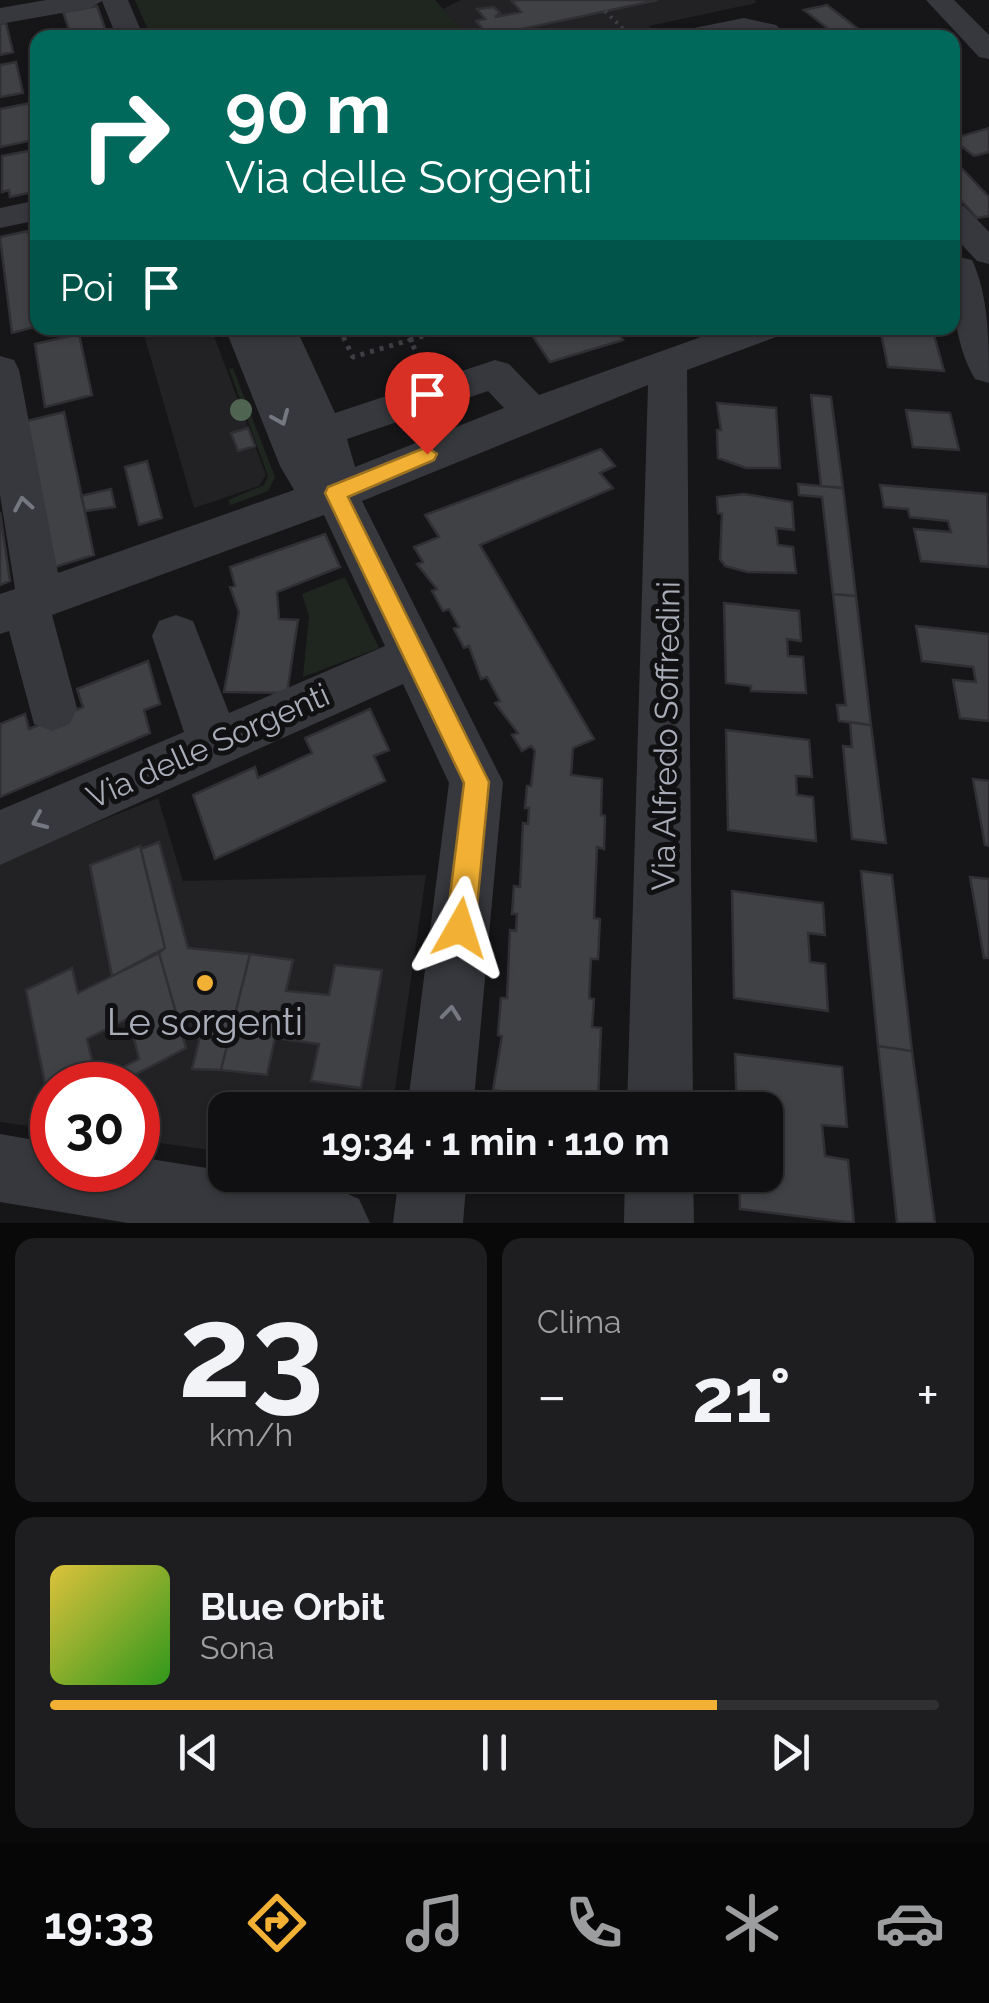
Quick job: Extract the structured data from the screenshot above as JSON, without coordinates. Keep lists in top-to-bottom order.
{
  "streets": {
    "street": ["Via Alfredo Soffredini", "Via delle Sorgenti"]
  },
  "places": ["Le sorgenti"],
  "page": {
    "turn": ["90 m", "Via delle Sorgenti"],
    "then": "Poi",
    "limit": "30",
    "trip": "19:34 · 1 min · 110 m",
    "tile": [
      ["23", "km/h"],
      "Clima"
    ],
    "heat": ["−", "21°", "+"],
    "song": ["Blue Orbit", "Sona"],
    "tabs": "19:33"
  }
}
